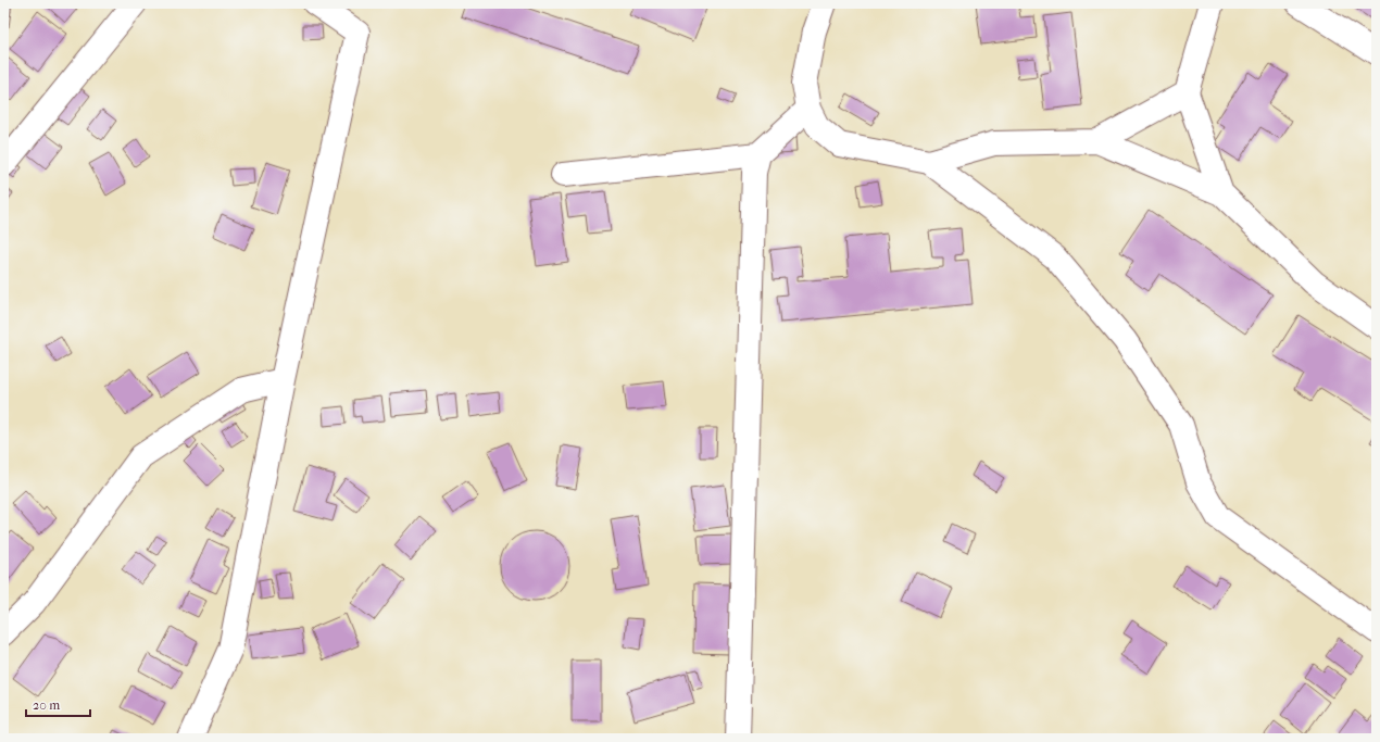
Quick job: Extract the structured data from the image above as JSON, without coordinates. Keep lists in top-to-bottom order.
{
  "scale_bar": "20 m"
}
